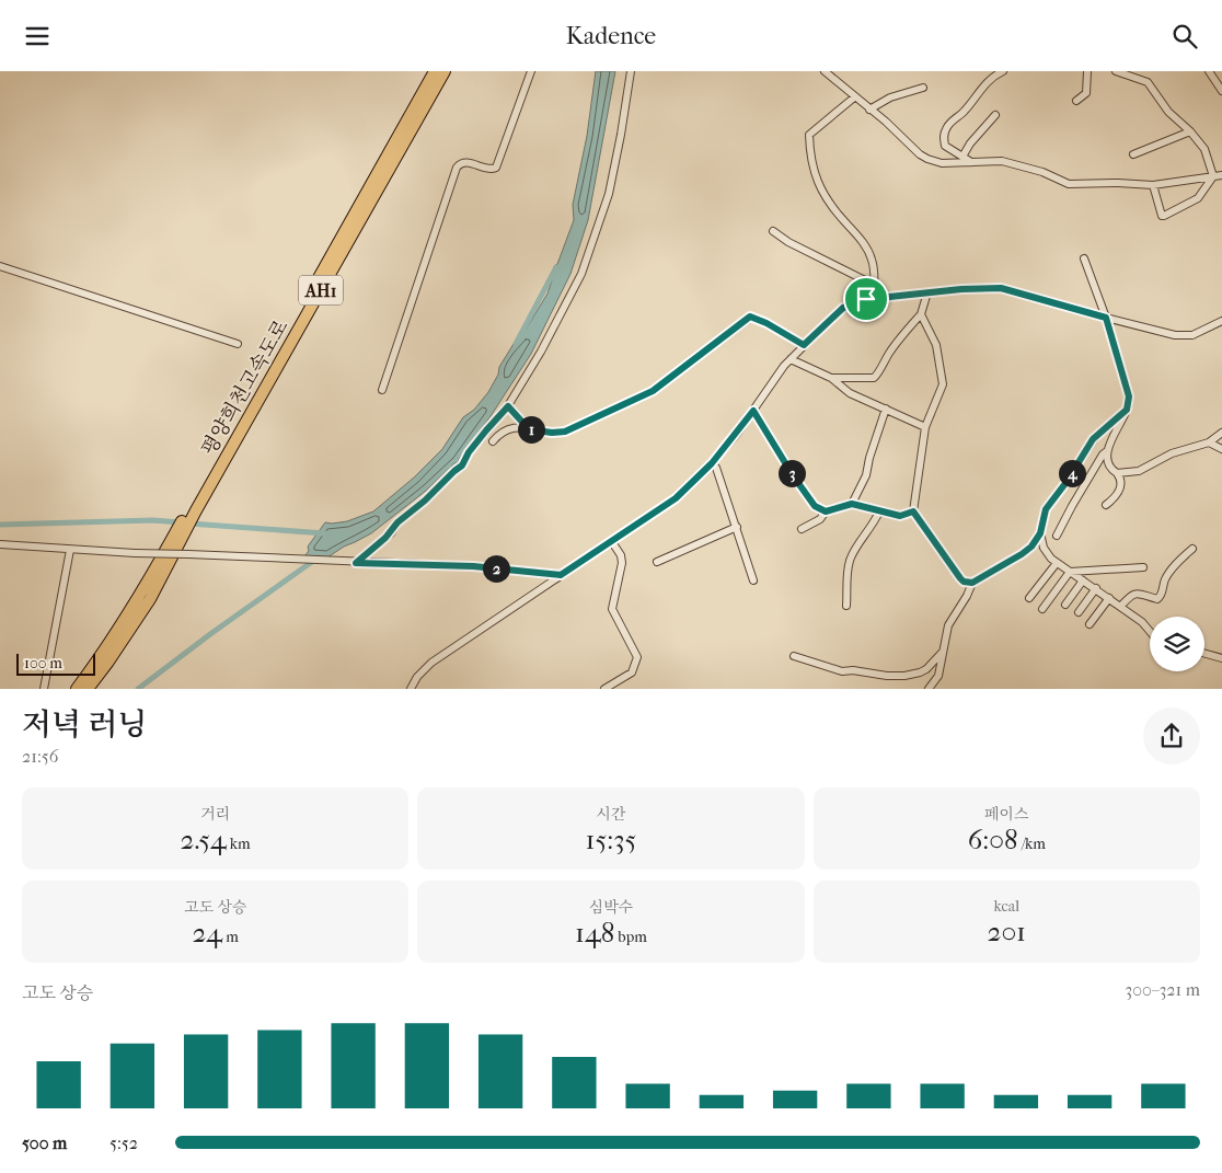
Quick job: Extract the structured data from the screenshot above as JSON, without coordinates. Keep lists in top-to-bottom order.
{
  "streets": {
    "highway": ["AH1", "평양희천고속도로"]
  },
  "scale_bar": "100 m",
  "page": {
    "header": "Kadence",
    "pins": [
      "1",
      "3",
      "4",
      "2"
    ],
    "scale": "100 m",
    "heading": ["저녁 러닝", "21:56"],
    "stats": [
      ["거리", "2.54 km"],
      ["시간", "15:35"],
      ["페이스", "6:08 /km"],
      ["고도 상승", "24 m"],
      ["심박수", "148 bpm"],
      ["kcal", "201"]
    ],
    "chart": ["고도 상승", "300–321 m"],
    "list": [
      {
        "name": "500 m",
        "note": "5:52"
      }
    ]
  }
}
